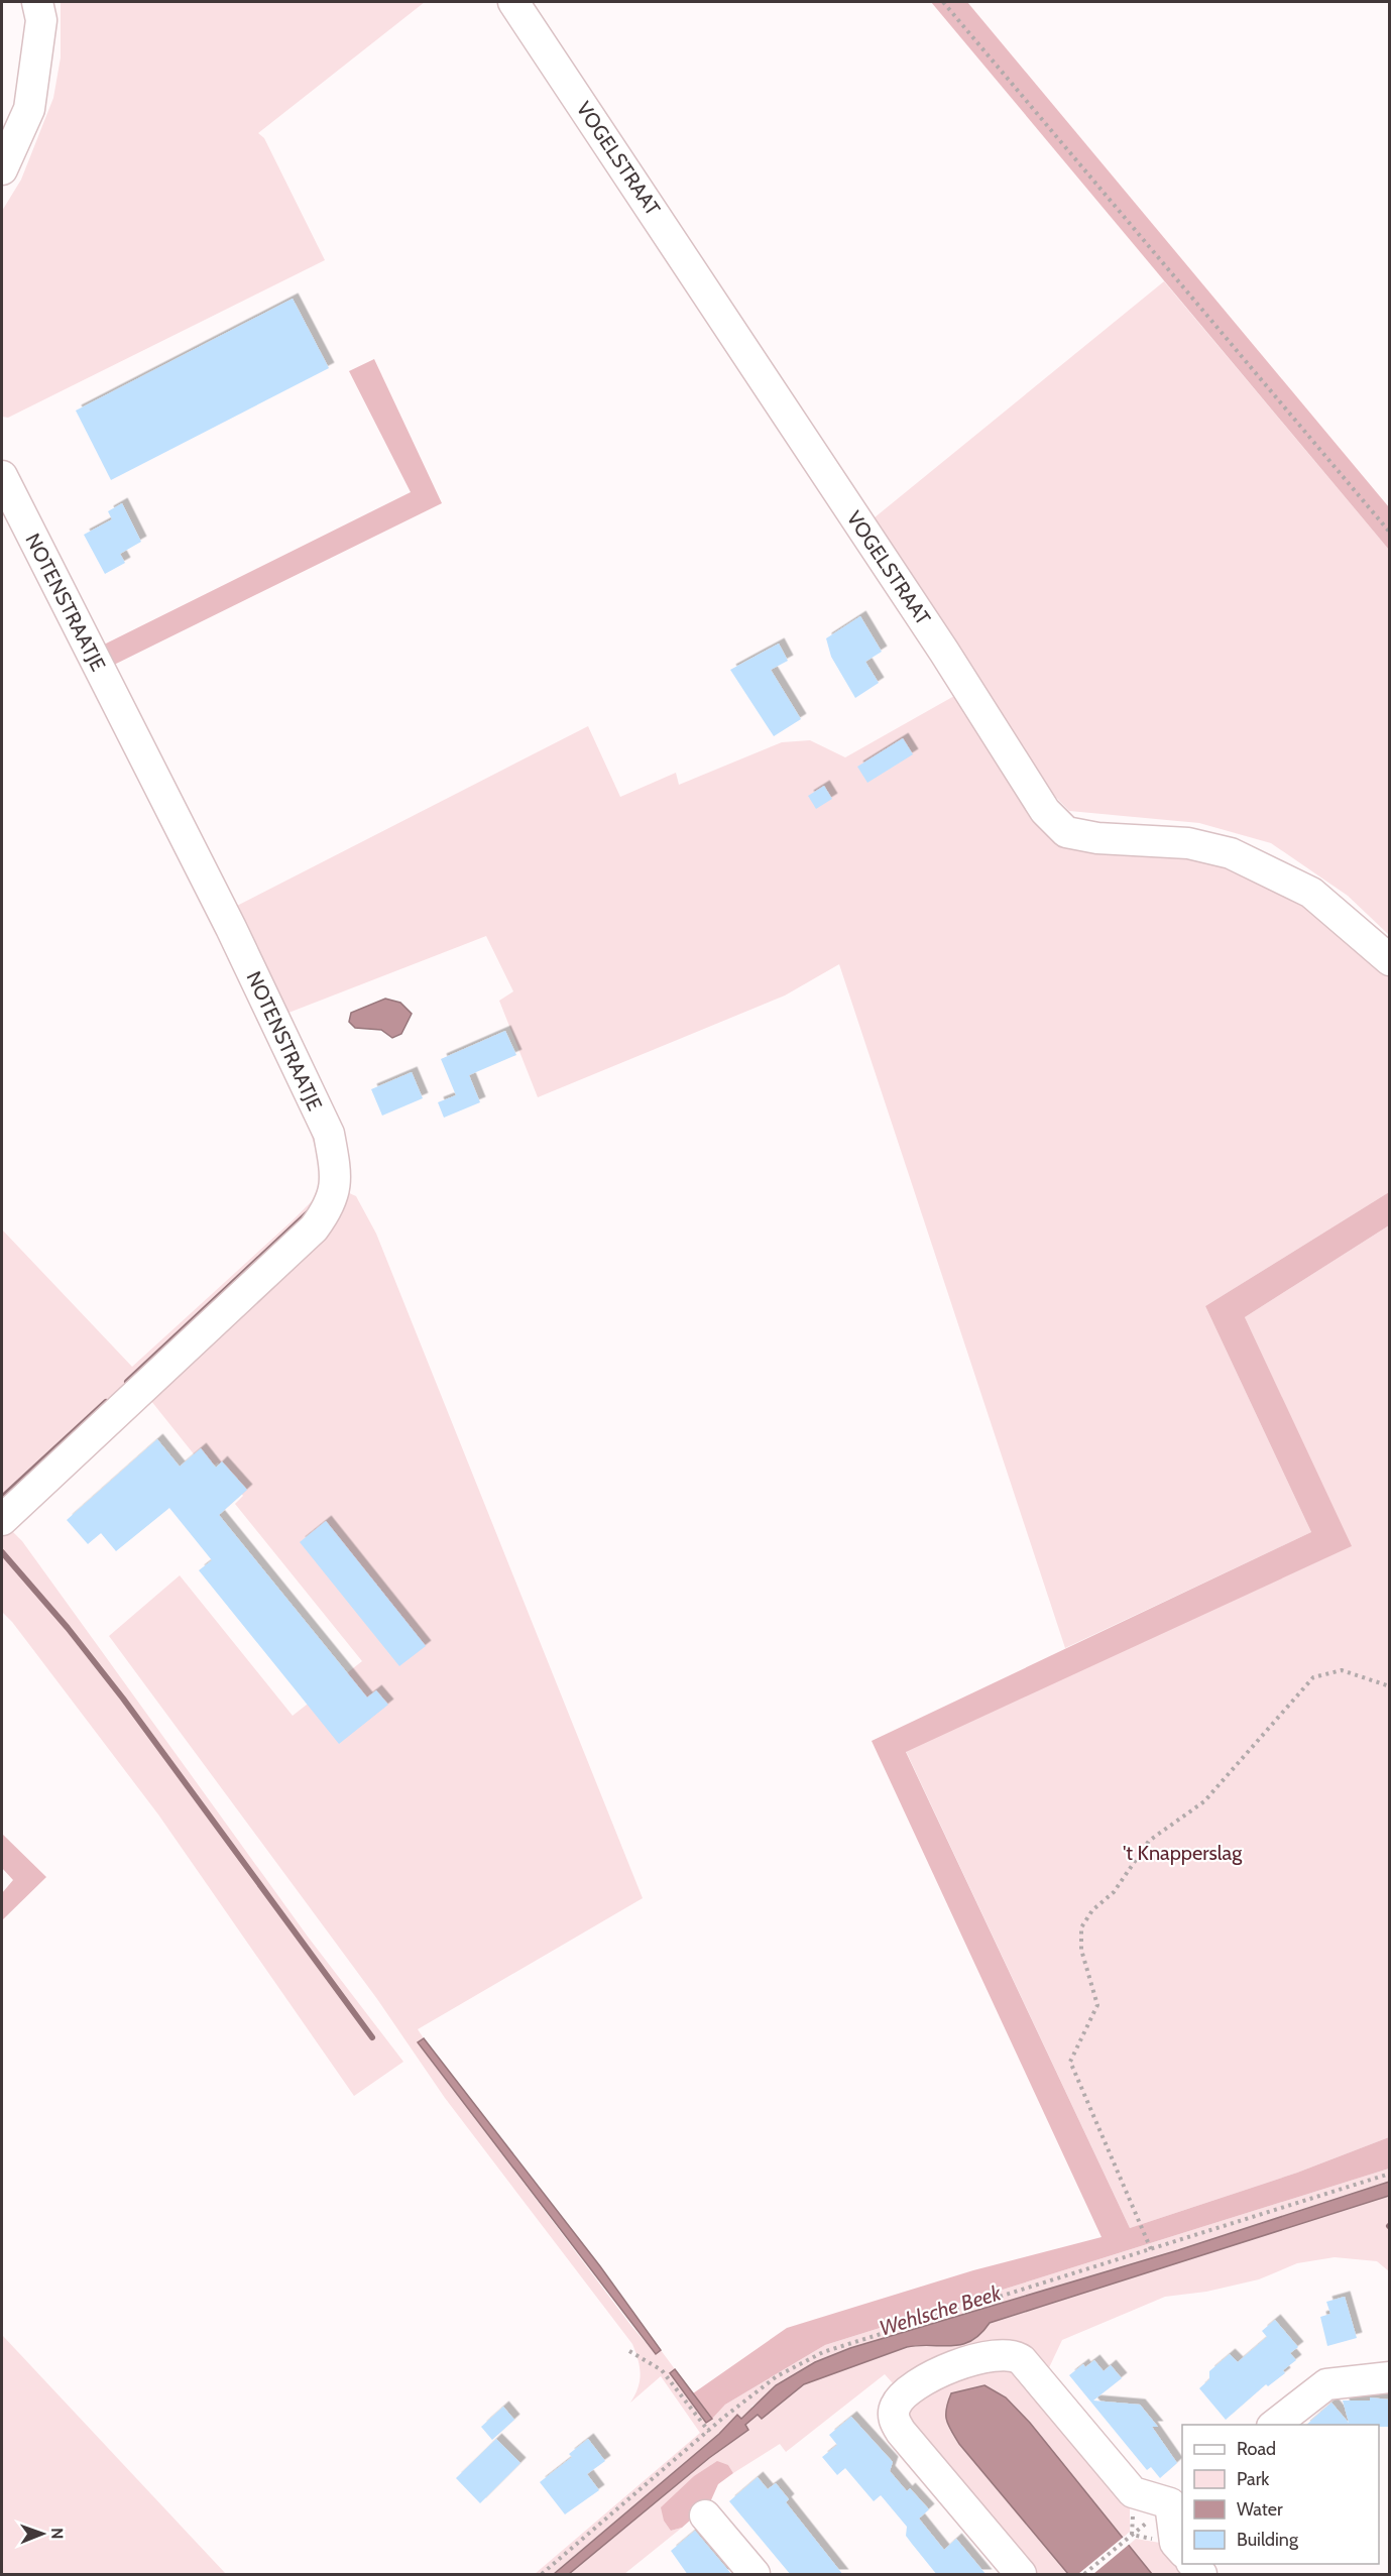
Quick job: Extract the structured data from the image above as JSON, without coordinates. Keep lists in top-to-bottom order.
{
  "streets": {
    "street": ["VOGELSTRAAT", "NOTENSTRAATJE"]
  },
  "water": ["Wehlsche Beek"],
  "parks": ["'t Knapperslag"],
  "legend": [
    "Road",
    "Park",
    "Water",
    "Building"
  ],
  "north": "right"
}
